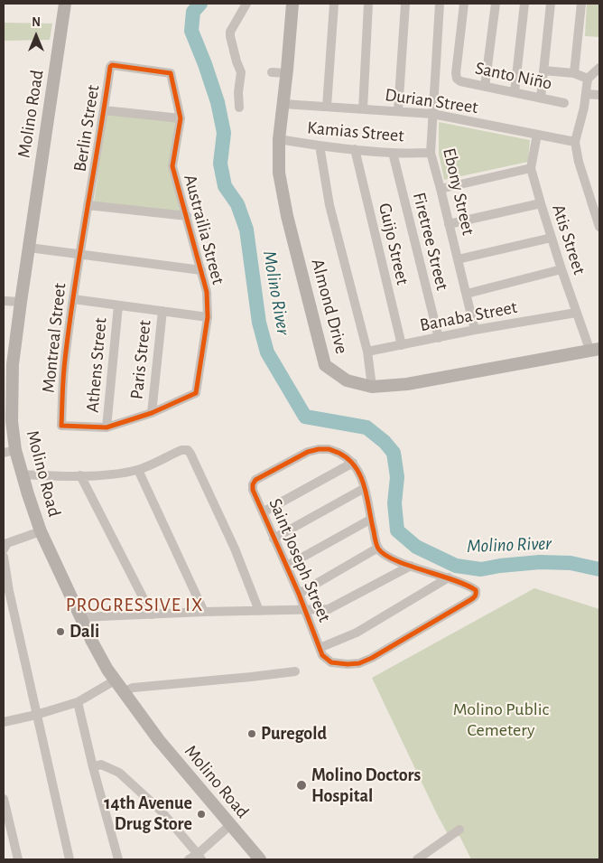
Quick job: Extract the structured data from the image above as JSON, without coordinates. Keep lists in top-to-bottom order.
{
  "streets": {
    "main road": ["Molino Road", "Almond Drive"],
    "street": [
      "Santo Niño",
      "Durian Street",
      "Berlin Street",
      "Kamias Street",
      "Ebony Street",
      "Austrailia Street",
      "Atis Street",
      "Firetree Street",
      "Guijo Street",
      "Banaba Street",
      "Montreal Street",
      "Paris Street",
      "Athens Street",
      "Saint Joseph Street"
    ]
  },
  "crossings": [
    ["Durian Street", "Ebony Street"],
    ["Durian Street", "Atis Street"],
    ["Durian Street", "Almond Drive"],
    ["Berlin Street", "Austrailia Street"],
    ["Berlin Street", "Montreal Street"],
    ["Kamias Street", "Ebony Street"],
    ["Kamias Street", "Firetree Street"],
    ["Kamias Street", "Guijo Street"],
    ["Kamias Street", "Almond Drive"],
    ["Ebony Street", "Banaba Street"],
    ["Austrailia Street", "Paris Street"],
    ["Atis Street", "Almond Drive"],
    ["Atis Street", "Banaba Street"],
    ["Firetree Street", "Banaba Street"],
    ["Guijo Street", "Banaba Street"],
    ["Montreal Street", "Athens Street"]
  ],
  "districts": ["PROGRESSIVE IX"],
  "water": ["Molino River"],
  "parks": ["Molino Public Cemetery"],
  "places": [
    "Dali",
    "Puregold",
    "Molino Doctors Hospital",
    "14th Avenue Drug Store"
  ],
  "north": "top"
}
